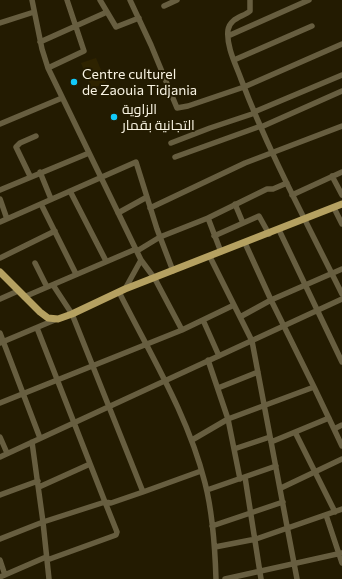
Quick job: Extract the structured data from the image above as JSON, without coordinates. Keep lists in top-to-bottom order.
{
  "places": ["Centre culturel de Zaouia Tidjania", "الزاوية التجانية بقمار"]
}
